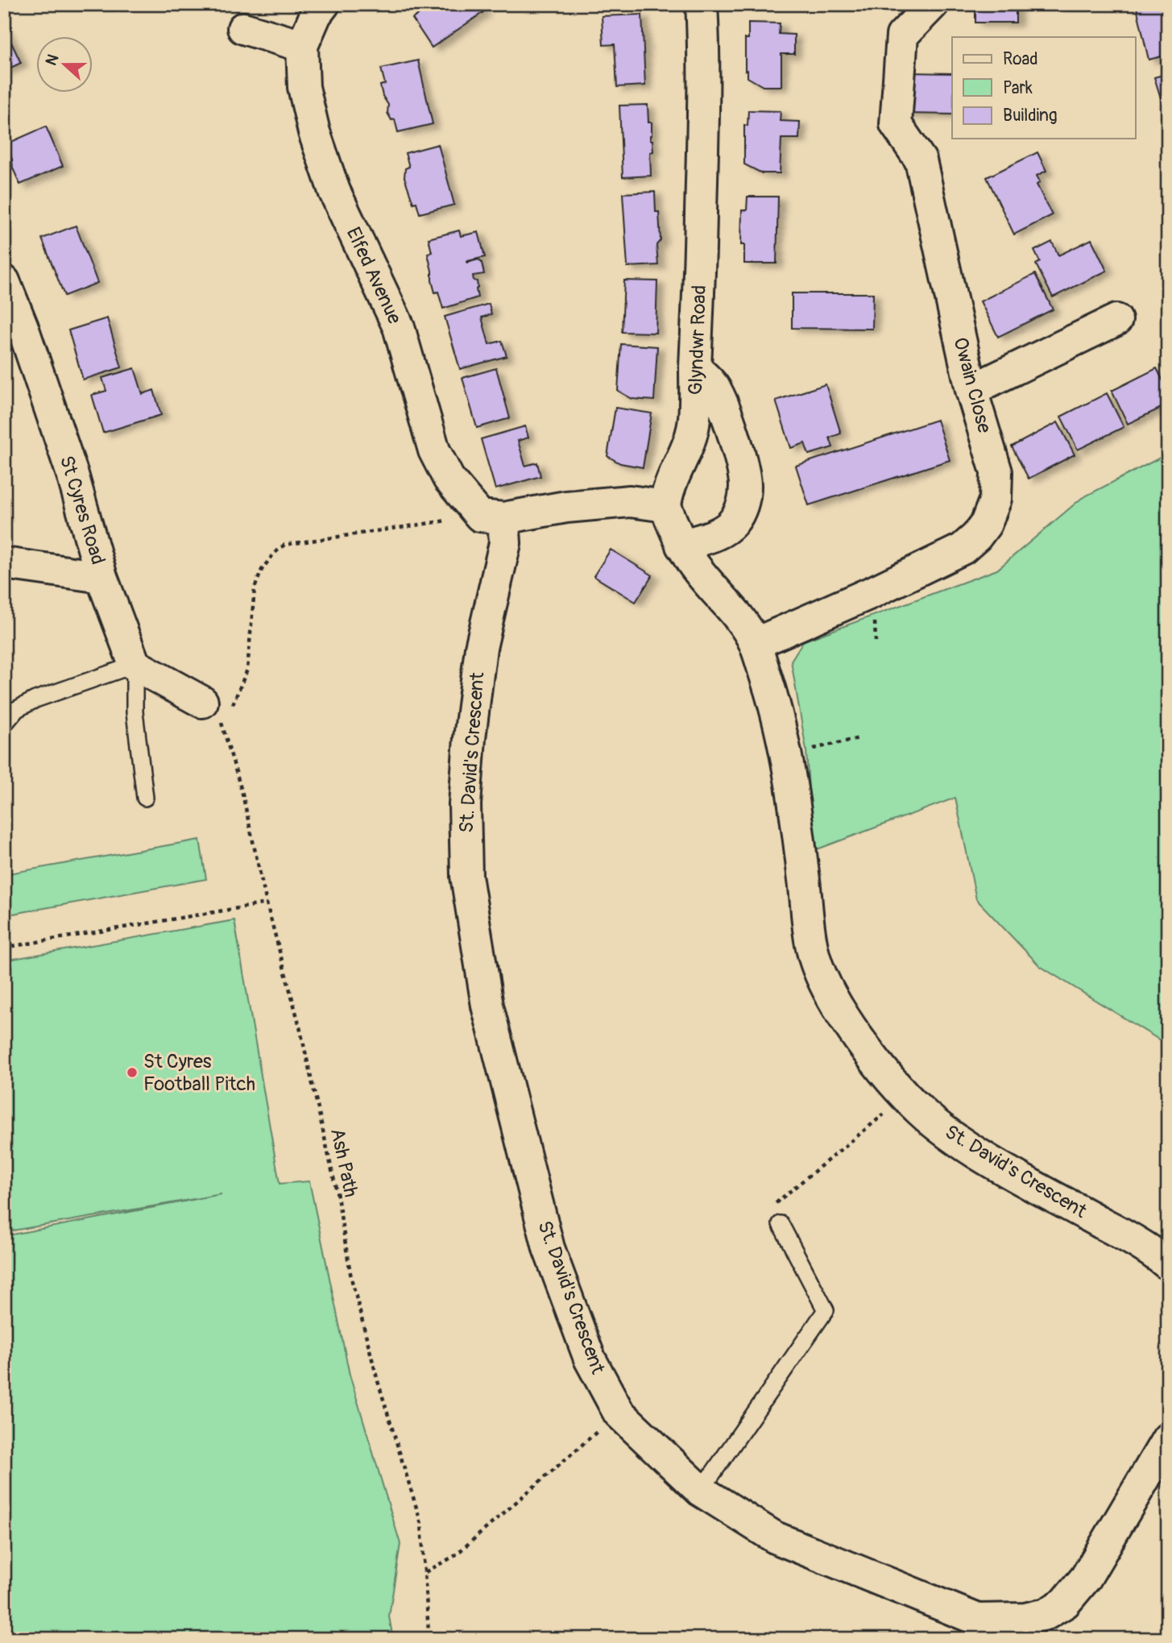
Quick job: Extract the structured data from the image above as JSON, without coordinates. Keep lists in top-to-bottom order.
{
  "streets": {
    "street": [
      "Elfed Avenue",
      "Glyndwr Road",
      "Owain Close",
      "St Cyres Road",
      "St. David's Crescent"
    ],
    "path": ["Ash Path"]
  },
  "crossings": [
    ["Elfed Avenue", "St. David's Crescent"],
    ["Glyndwr Road", "St. David's Crescent"],
    ["Owain Close", "St. David's Crescent"]
  ],
  "places": ["St Cyres Football Pitch"],
  "legend": ["Road", "Park", "Building"],
  "north": "left"
}
